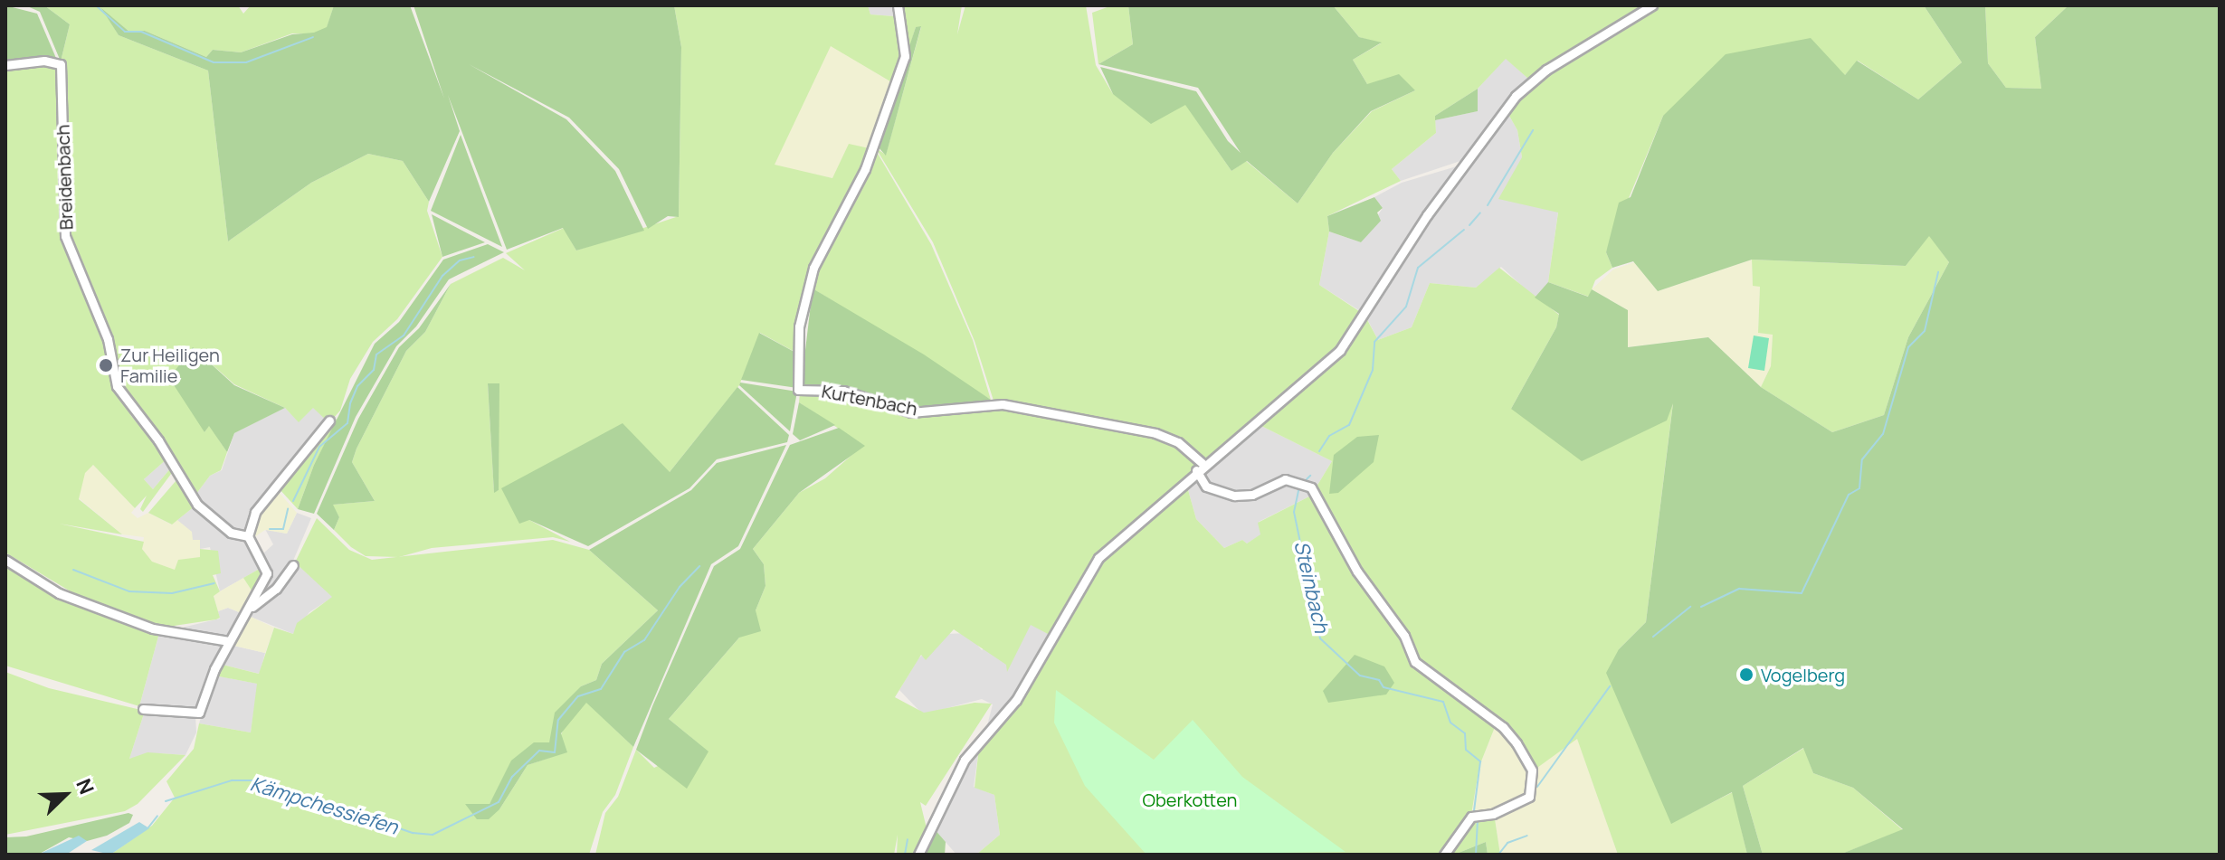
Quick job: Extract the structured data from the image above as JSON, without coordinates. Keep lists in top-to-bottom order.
{
  "streets": {
    "street": ["Breidenbach", "Kurtenbach"]
  },
  "water": ["Steinbach", "Kämpchessiefen"],
  "parks": ["Oberkotten"],
  "places": ["Zur Heiligen Familie", "Vogelberg"],
  "north": "top right"
}
